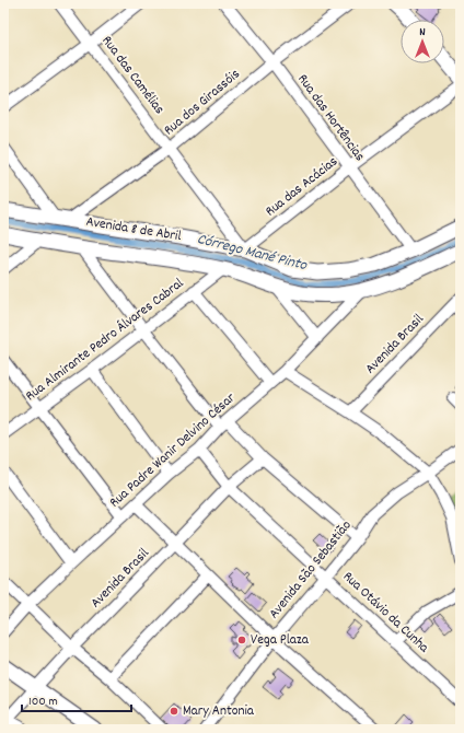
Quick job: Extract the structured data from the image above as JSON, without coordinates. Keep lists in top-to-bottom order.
{
  "streets": {
    "main road": ["Avenida 8 de Abril"],
    "street": [
      "Rua das Camélias",
      "Rua dos Girassóis",
      "Rua das Hortências",
      "Rua das Acácias",
      "Rua Almirante Pedro Álvares Cabral",
      "Avenida Brasil",
      "Rua Padre Wanir Delvino César",
      "Avenida São Sebastião",
      "Rua Otávio da Cunha"
    ]
  },
  "crossings": [
    ["Rua das Camélias", "Rua dos Girassóis"],
    ["Rua das Camélias", "Rua das Acácias"],
    ["Rua das Camélias", "Avenida 8 de Abril"],
    ["Rua dos Girassóis", "Rua das Hortências"],
    ["Rua dos Girassóis", "Avenida 8 de Abril"],
    ["Rua das Hortências", "Rua das Acácias"],
    ["Rua das Hortências", "Avenida 8 de Abril"],
    ["Rua das Acácias", "Avenida 8 de Abril"],
    ["Avenida 8 de Abril", "Rua Almirante Pedro Álvares Cabral"],
    ["Avenida 8 de Abril", "Rua Padre Wanir Delvino César"],
    ["Avenida Brasil", "Rua Otávio da Cunha"],
    ["Rua Padre Wanir Delvino César", "Rua Otávio da Cunha"],
    ["Avenida São Sebastião", "Rua Otávio da Cunha"]
  ],
  "water": ["Córrego Mané Pinto"],
  "places": ["Vega Plaza", "Mary Antonia"],
  "scale_bar": "100 m",
  "north": "top"
}
